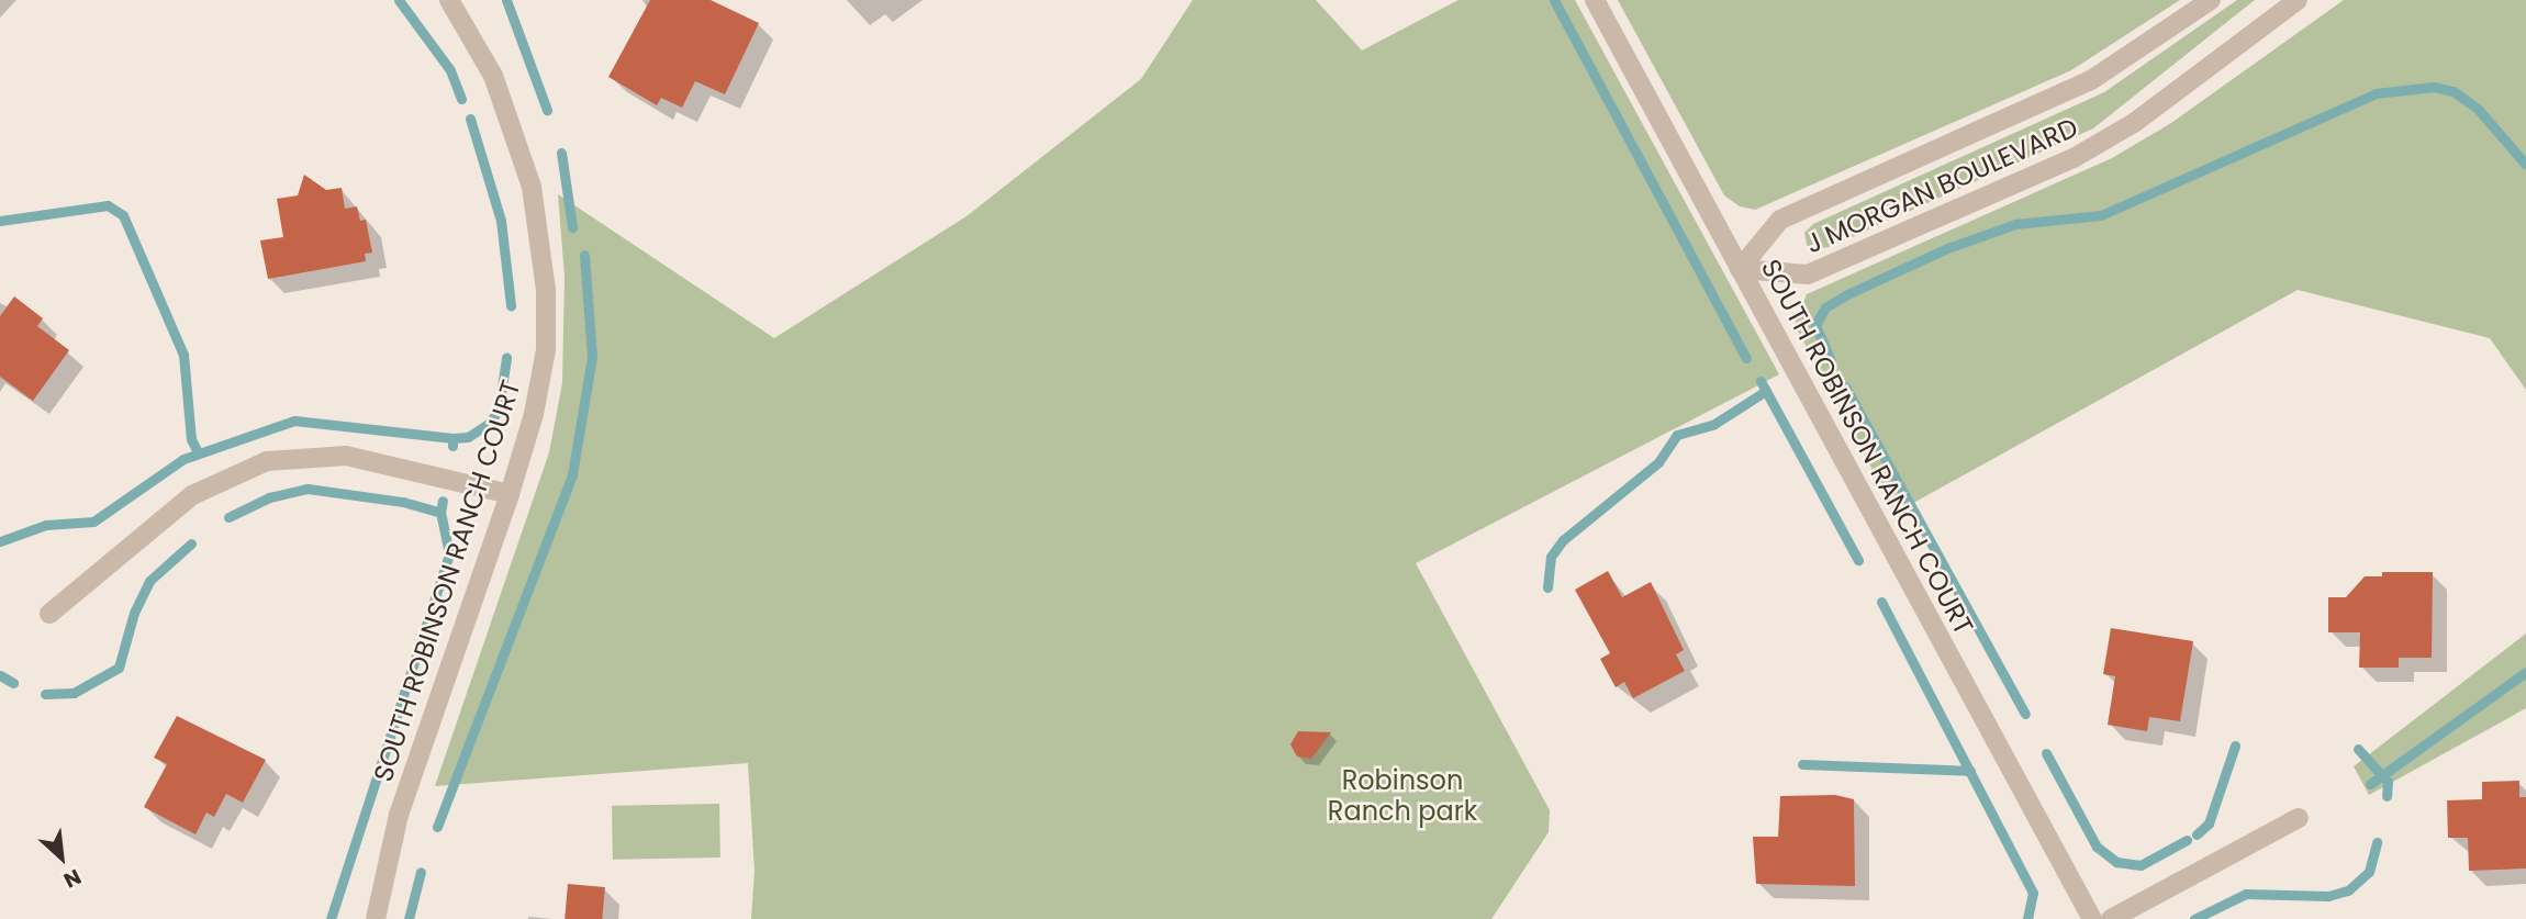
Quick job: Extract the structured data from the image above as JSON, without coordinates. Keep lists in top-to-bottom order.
{
  "streets": {
    "street": ["J MORGAN BOULEVARD", "SOUTH ROBINSON RANCH COURT"]
  },
  "crossings": [
    ["J MORGAN BOULEVARD", "SOUTH ROBINSON RANCH COURT"]
  ],
  "parks": ["Robinson Ranch park"],
  "north": "bottom right"
}
